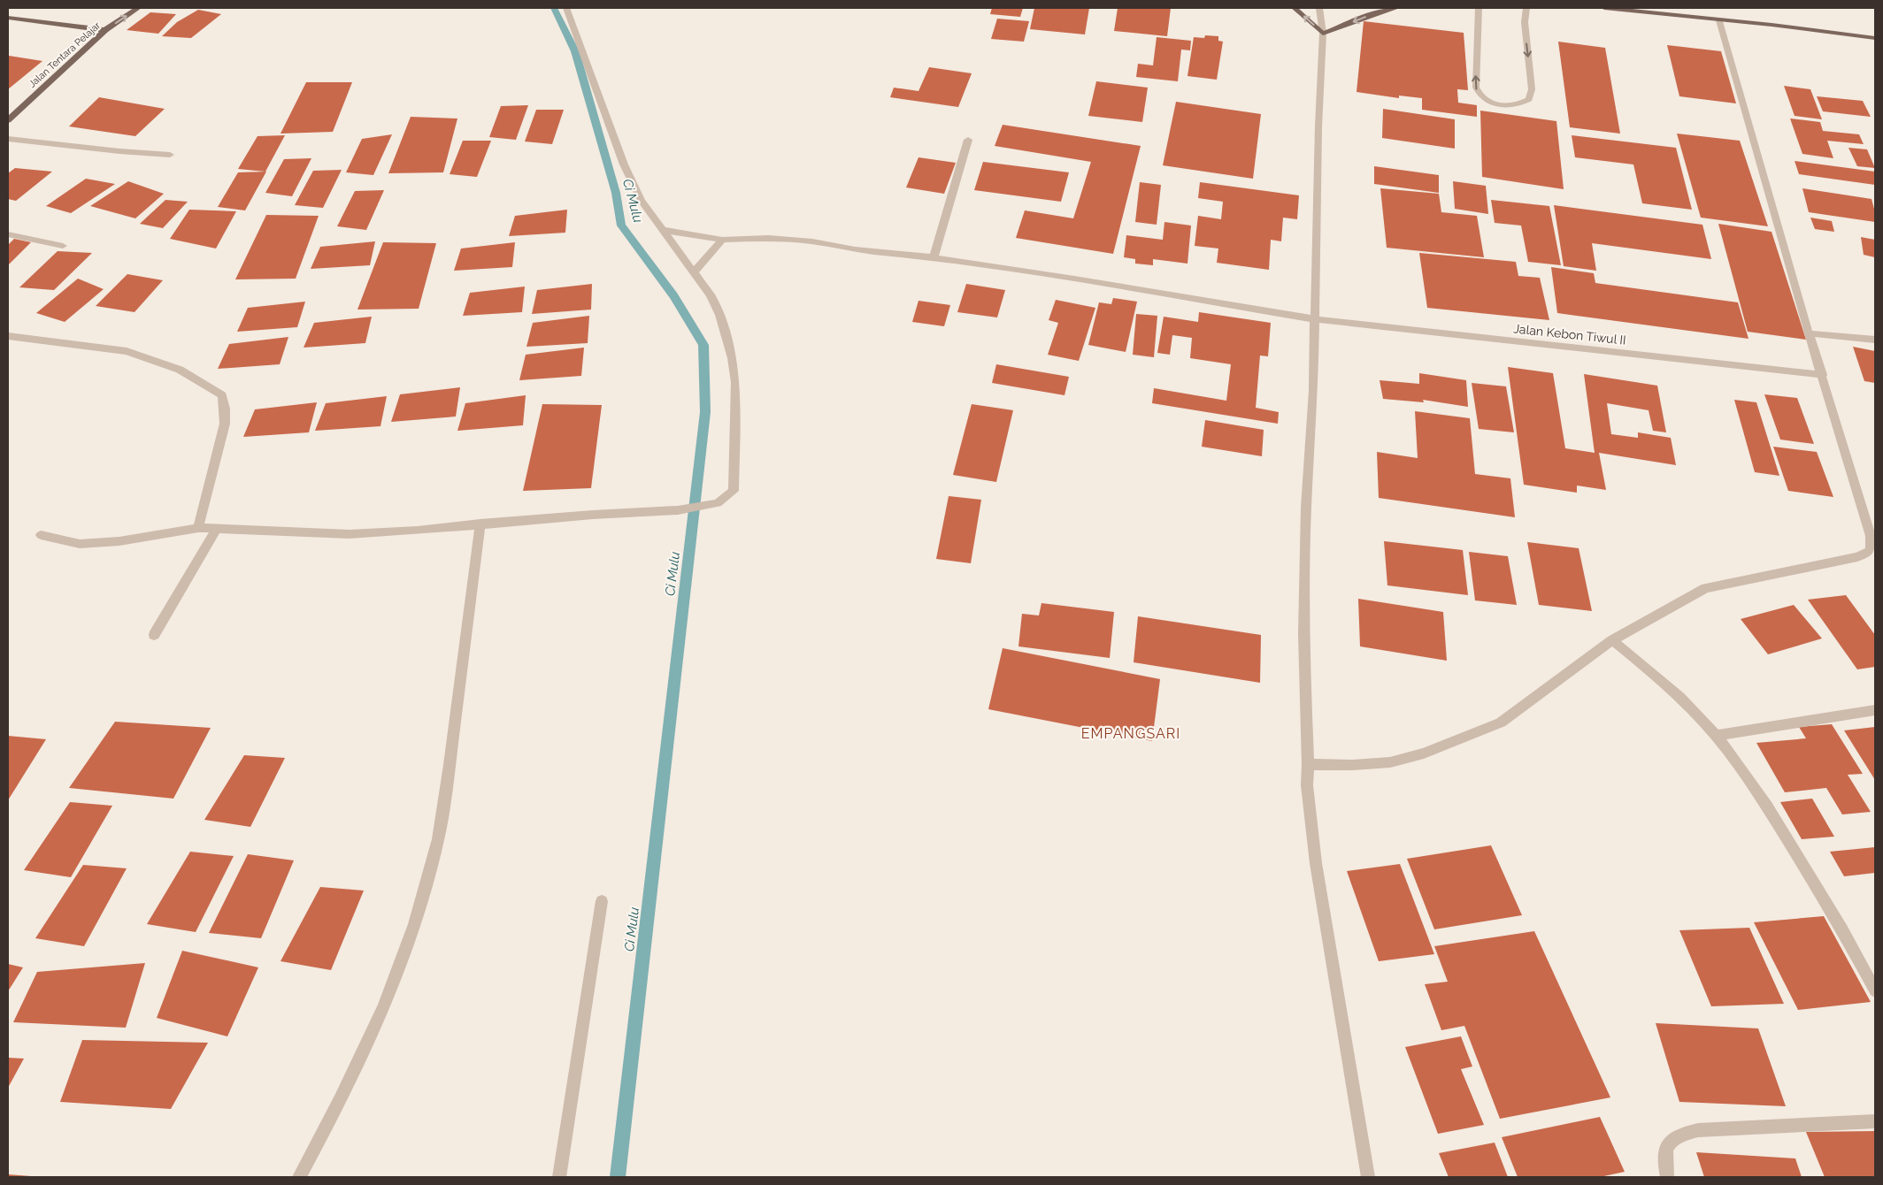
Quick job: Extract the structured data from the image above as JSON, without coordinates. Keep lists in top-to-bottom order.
{
  "streets": {
    "main road": ["Jalan Tentara Pelajar"],
    "street": ["Jalan Kebon Tiwul II"]
  },
  "districts": ["EMPANGSARI"],
  "water": ["Ci Mulu"]
}
